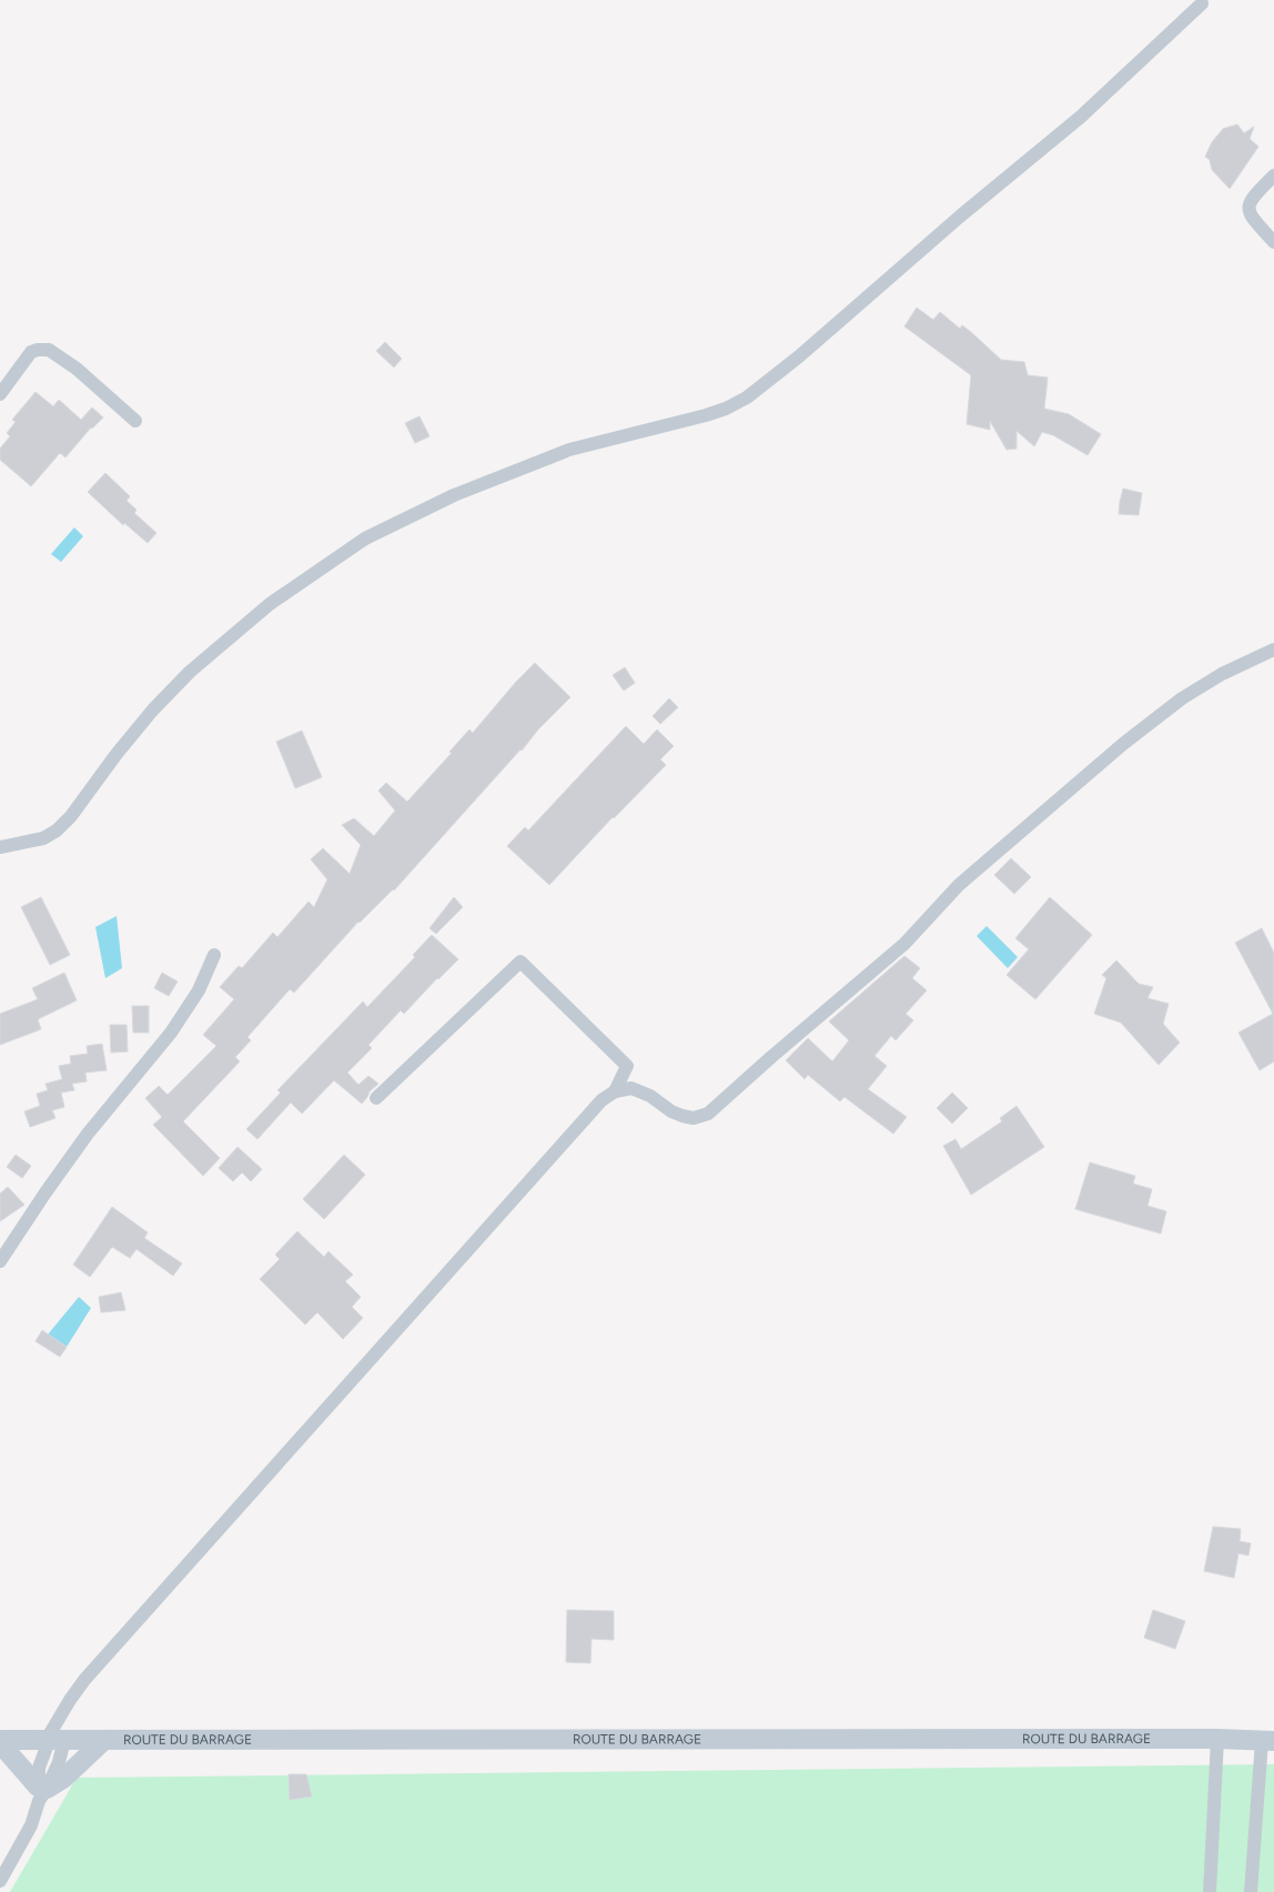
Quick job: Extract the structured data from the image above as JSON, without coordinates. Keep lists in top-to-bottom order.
{
  "streets": {
    "main road": ["ROUTE DU BARRAGE"]
  }
}
